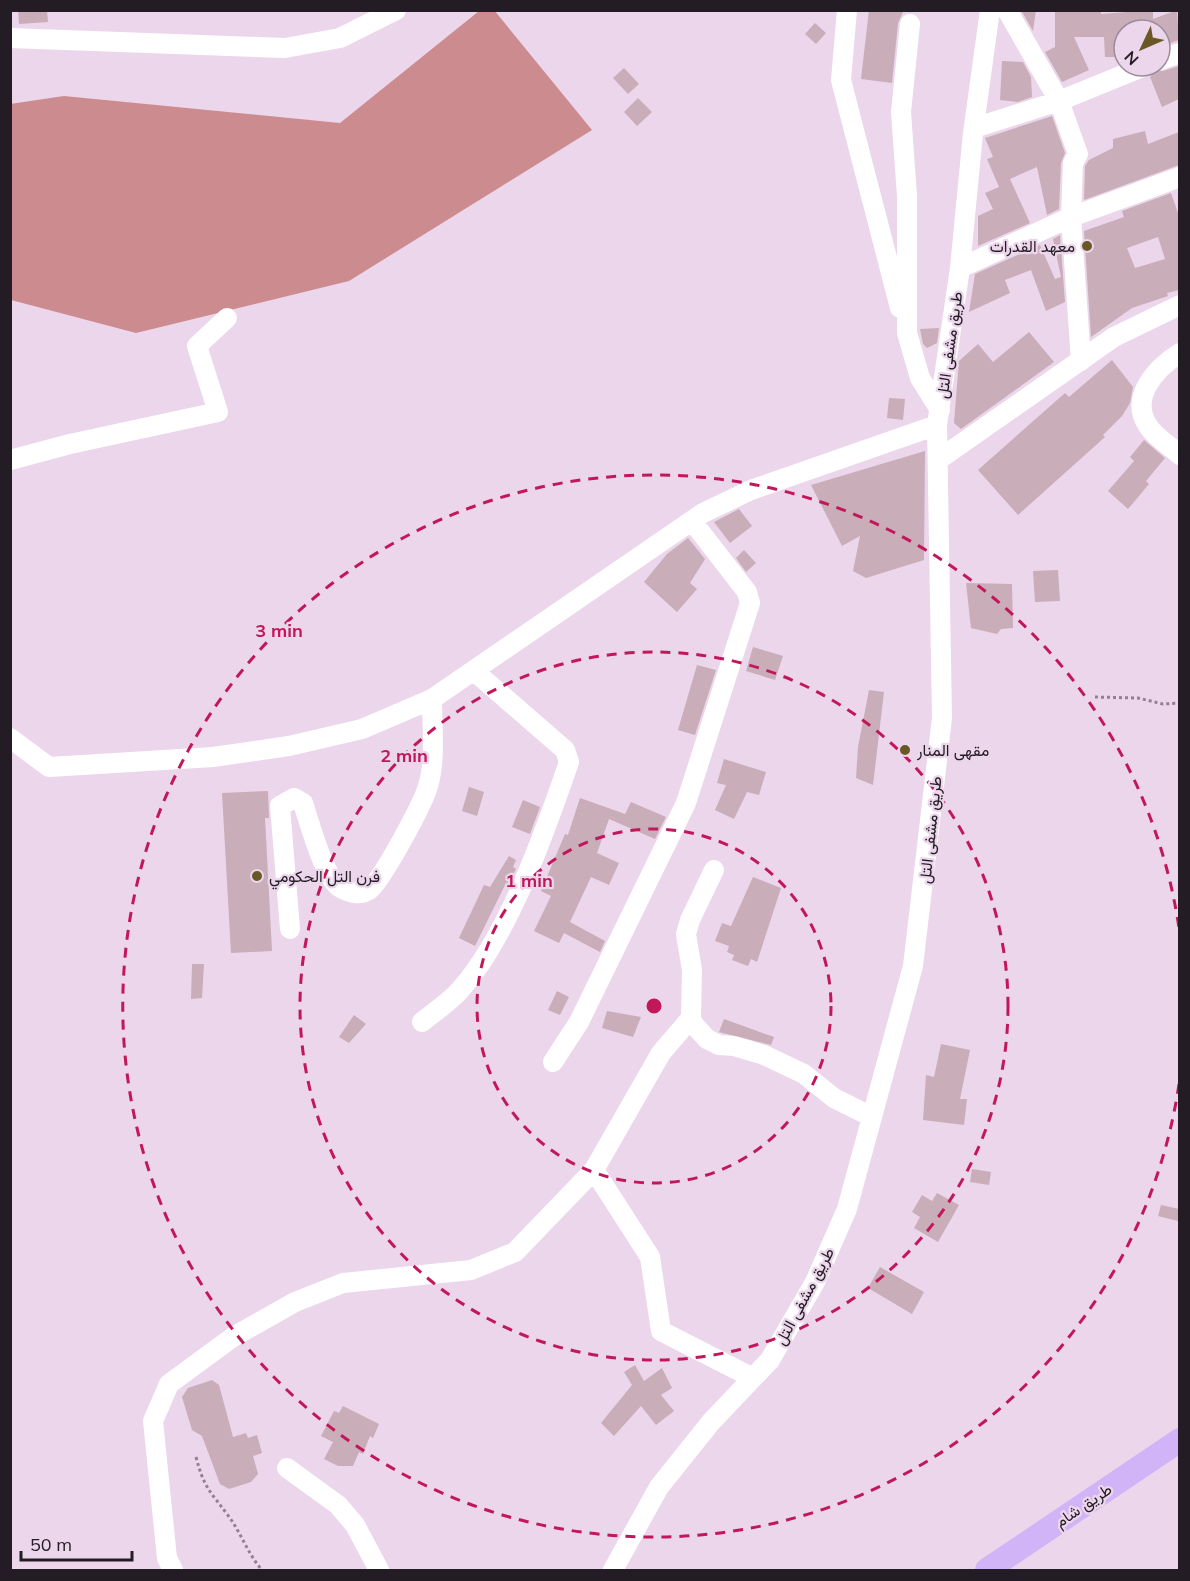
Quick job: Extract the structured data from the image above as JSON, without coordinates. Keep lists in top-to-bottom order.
{
  "streets": {
    "main road": ["طريق شام"],
    "street": ["طريق مشفى التل"]
  },
  "places": ["معهد القدرات", "مقهى المنار", "فرن التل الحكومي"],
  "scale_bar": "50 m",
  "north": "bottom left",
  "rings": ["3 min", "2 min", "1 min"]
}
